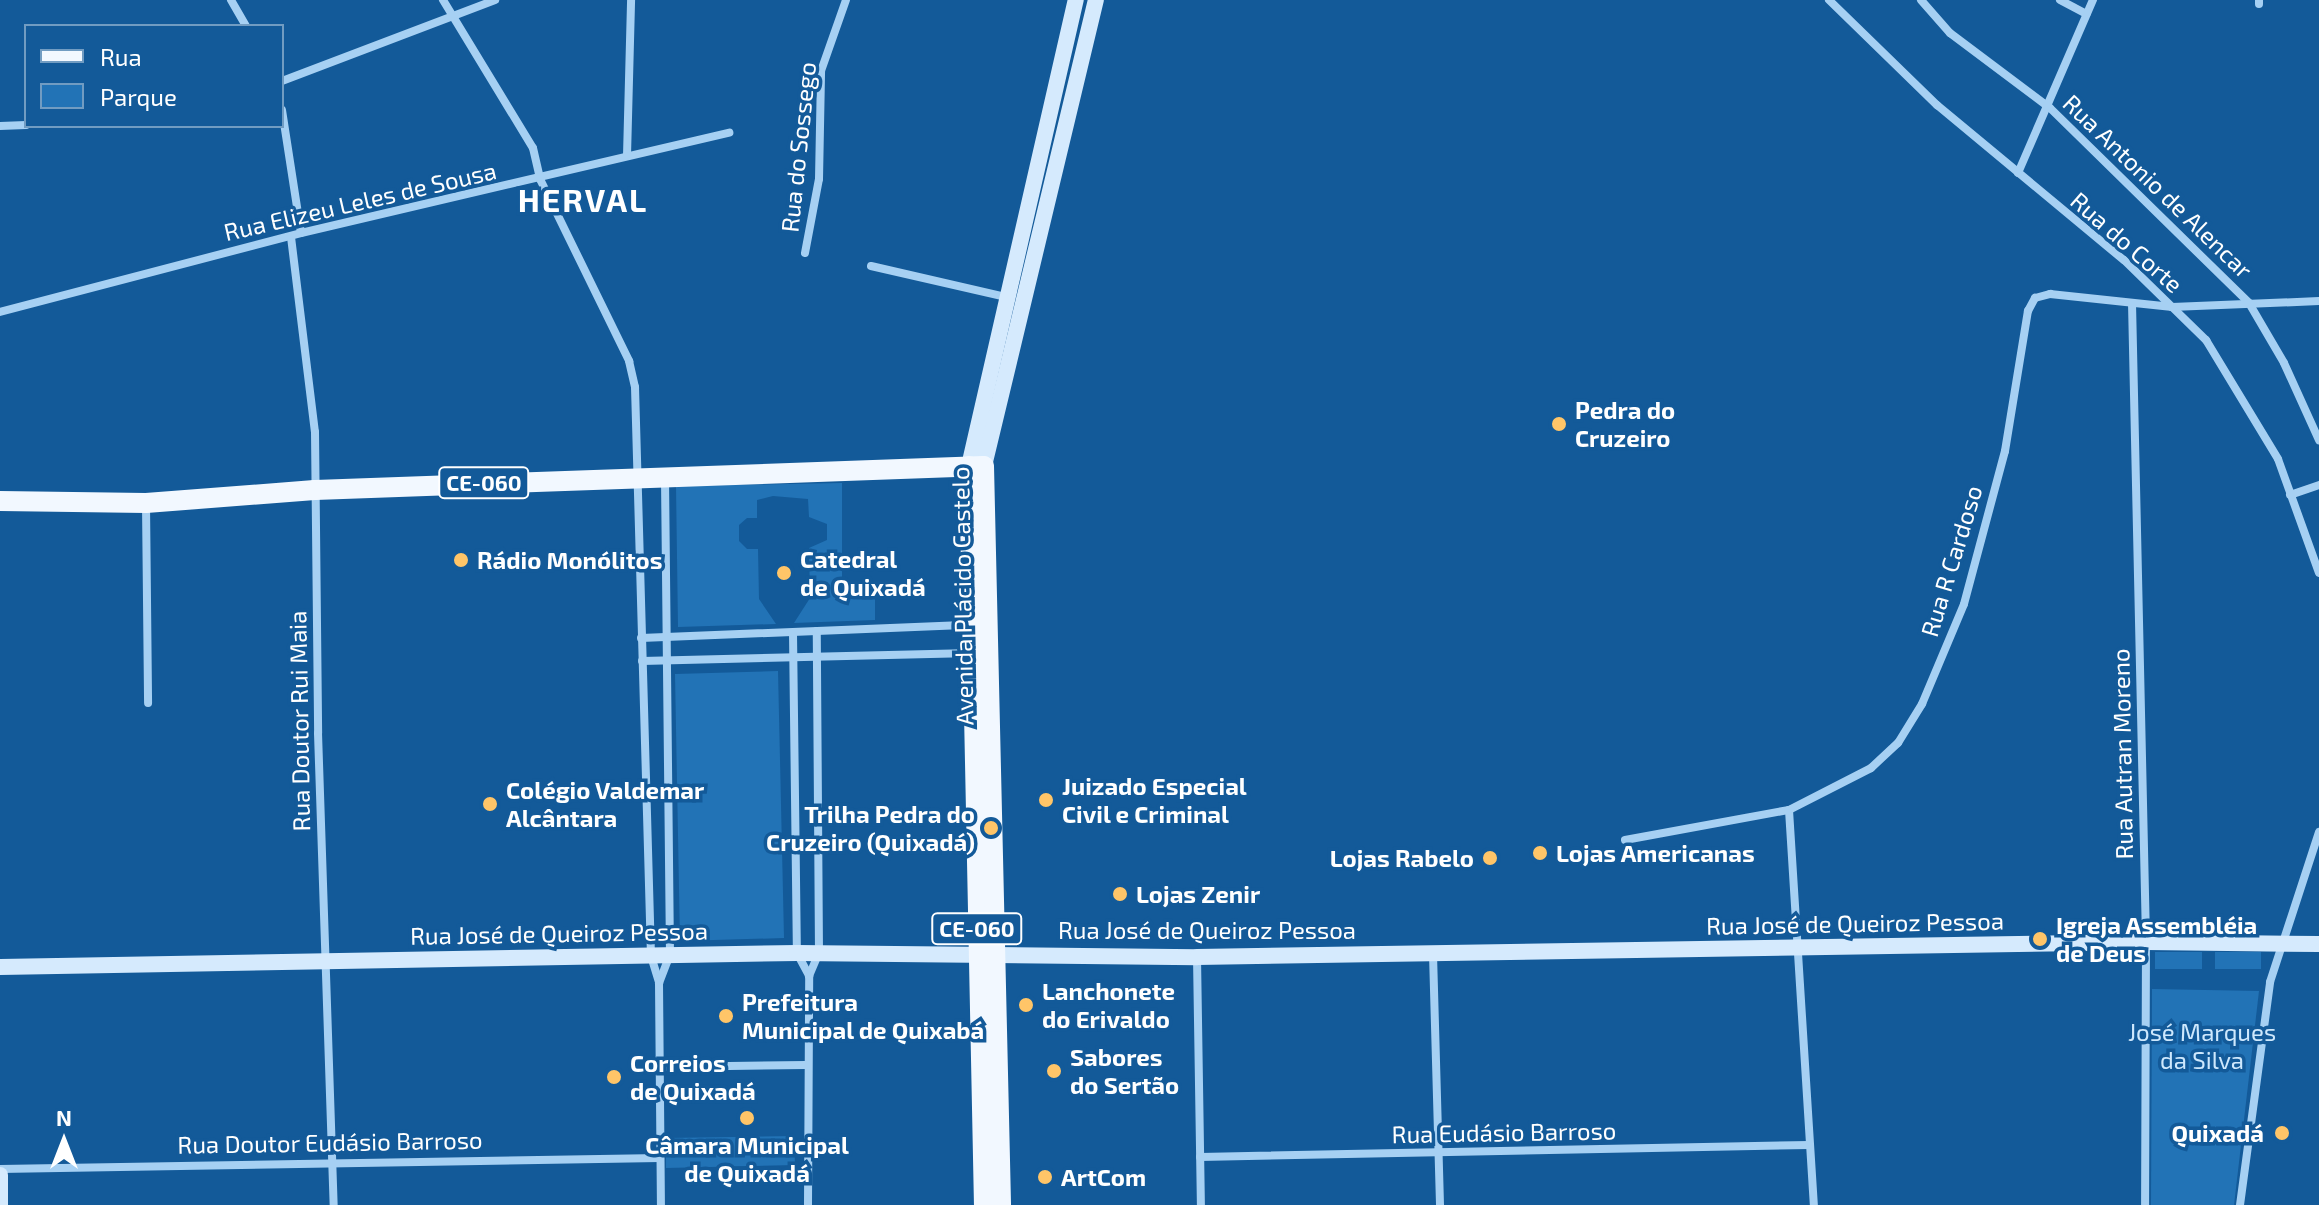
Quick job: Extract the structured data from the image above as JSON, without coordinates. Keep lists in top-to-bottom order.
{
  "streets": {
    "main road": ["CE-060", "Avenida Plácido Castelo", "Rua José de Queiroz Pessoa"],
    "street": [
      "Rua do Sossego",
      "Rua Antonio de Alencar",
      "Rua Elizeu Leles de Sousa",
      "Rua do Corte",
      "Rua R Cardoso",
      "Rua Doutor Rui Maia",
      "Rua Autran Moreno",
      "Rua Eudásio Barroso",
      "Rua Doutor Eudásio Barroso"
    ]
  },
  "crossings": [
    ["Rua Elizeu Leles de Sousa", "Rua Doutor Rui Maia"],
    ["CE-060", "Avenida Plácido Castelo"],
    ["CE-060", "Rua Doutor Rui Maia"],
    ["Rua R Cardoso", "Rua Autran Moreno"],
    ["Avenida Plácido Castelo", "Rua José de Queiroz Pessoa"],
    ["Rua Doutor Rui Maia", "Rua José de Queiroz Pessoa"],
    ["Rua Doutor Rui Maia", "Rua Doutor Eudásio Barroso"],
    ["Rua Autran Moreno", "Rua José de Queiroz Pessoa"]
  ],
  "districts": ["HERVAL"],
  "parks": ["José Marques da Silva"],
  "places": [
    "Pedra do Cruzeiro",
    "Rádio Monólitos",
    "Catedral de Quixadá",
    "Juizado Especial Civil e Criminal",
    "Colégio Valdemar Alcântara",
    "Trilha Pedra do Cruzeiro (Quixadá)",
    "Lojas Americanas",
    "Lojas Rabelo",
    "Lojas Zenir",
    "Igreja Assembléia de Deus",
    "Lanchonete do Erivaldo",
    "Prefeitura Municipal de Quixabá",
    "Sabores do Sertão",
    "Correios de Quixadá",
    "Câmara Municipal de Quixadá",
    "Quixadá",
    "ArtCom"
  ],
  "legend": ["Rua", "Parque"],
  "north": "top"
}
